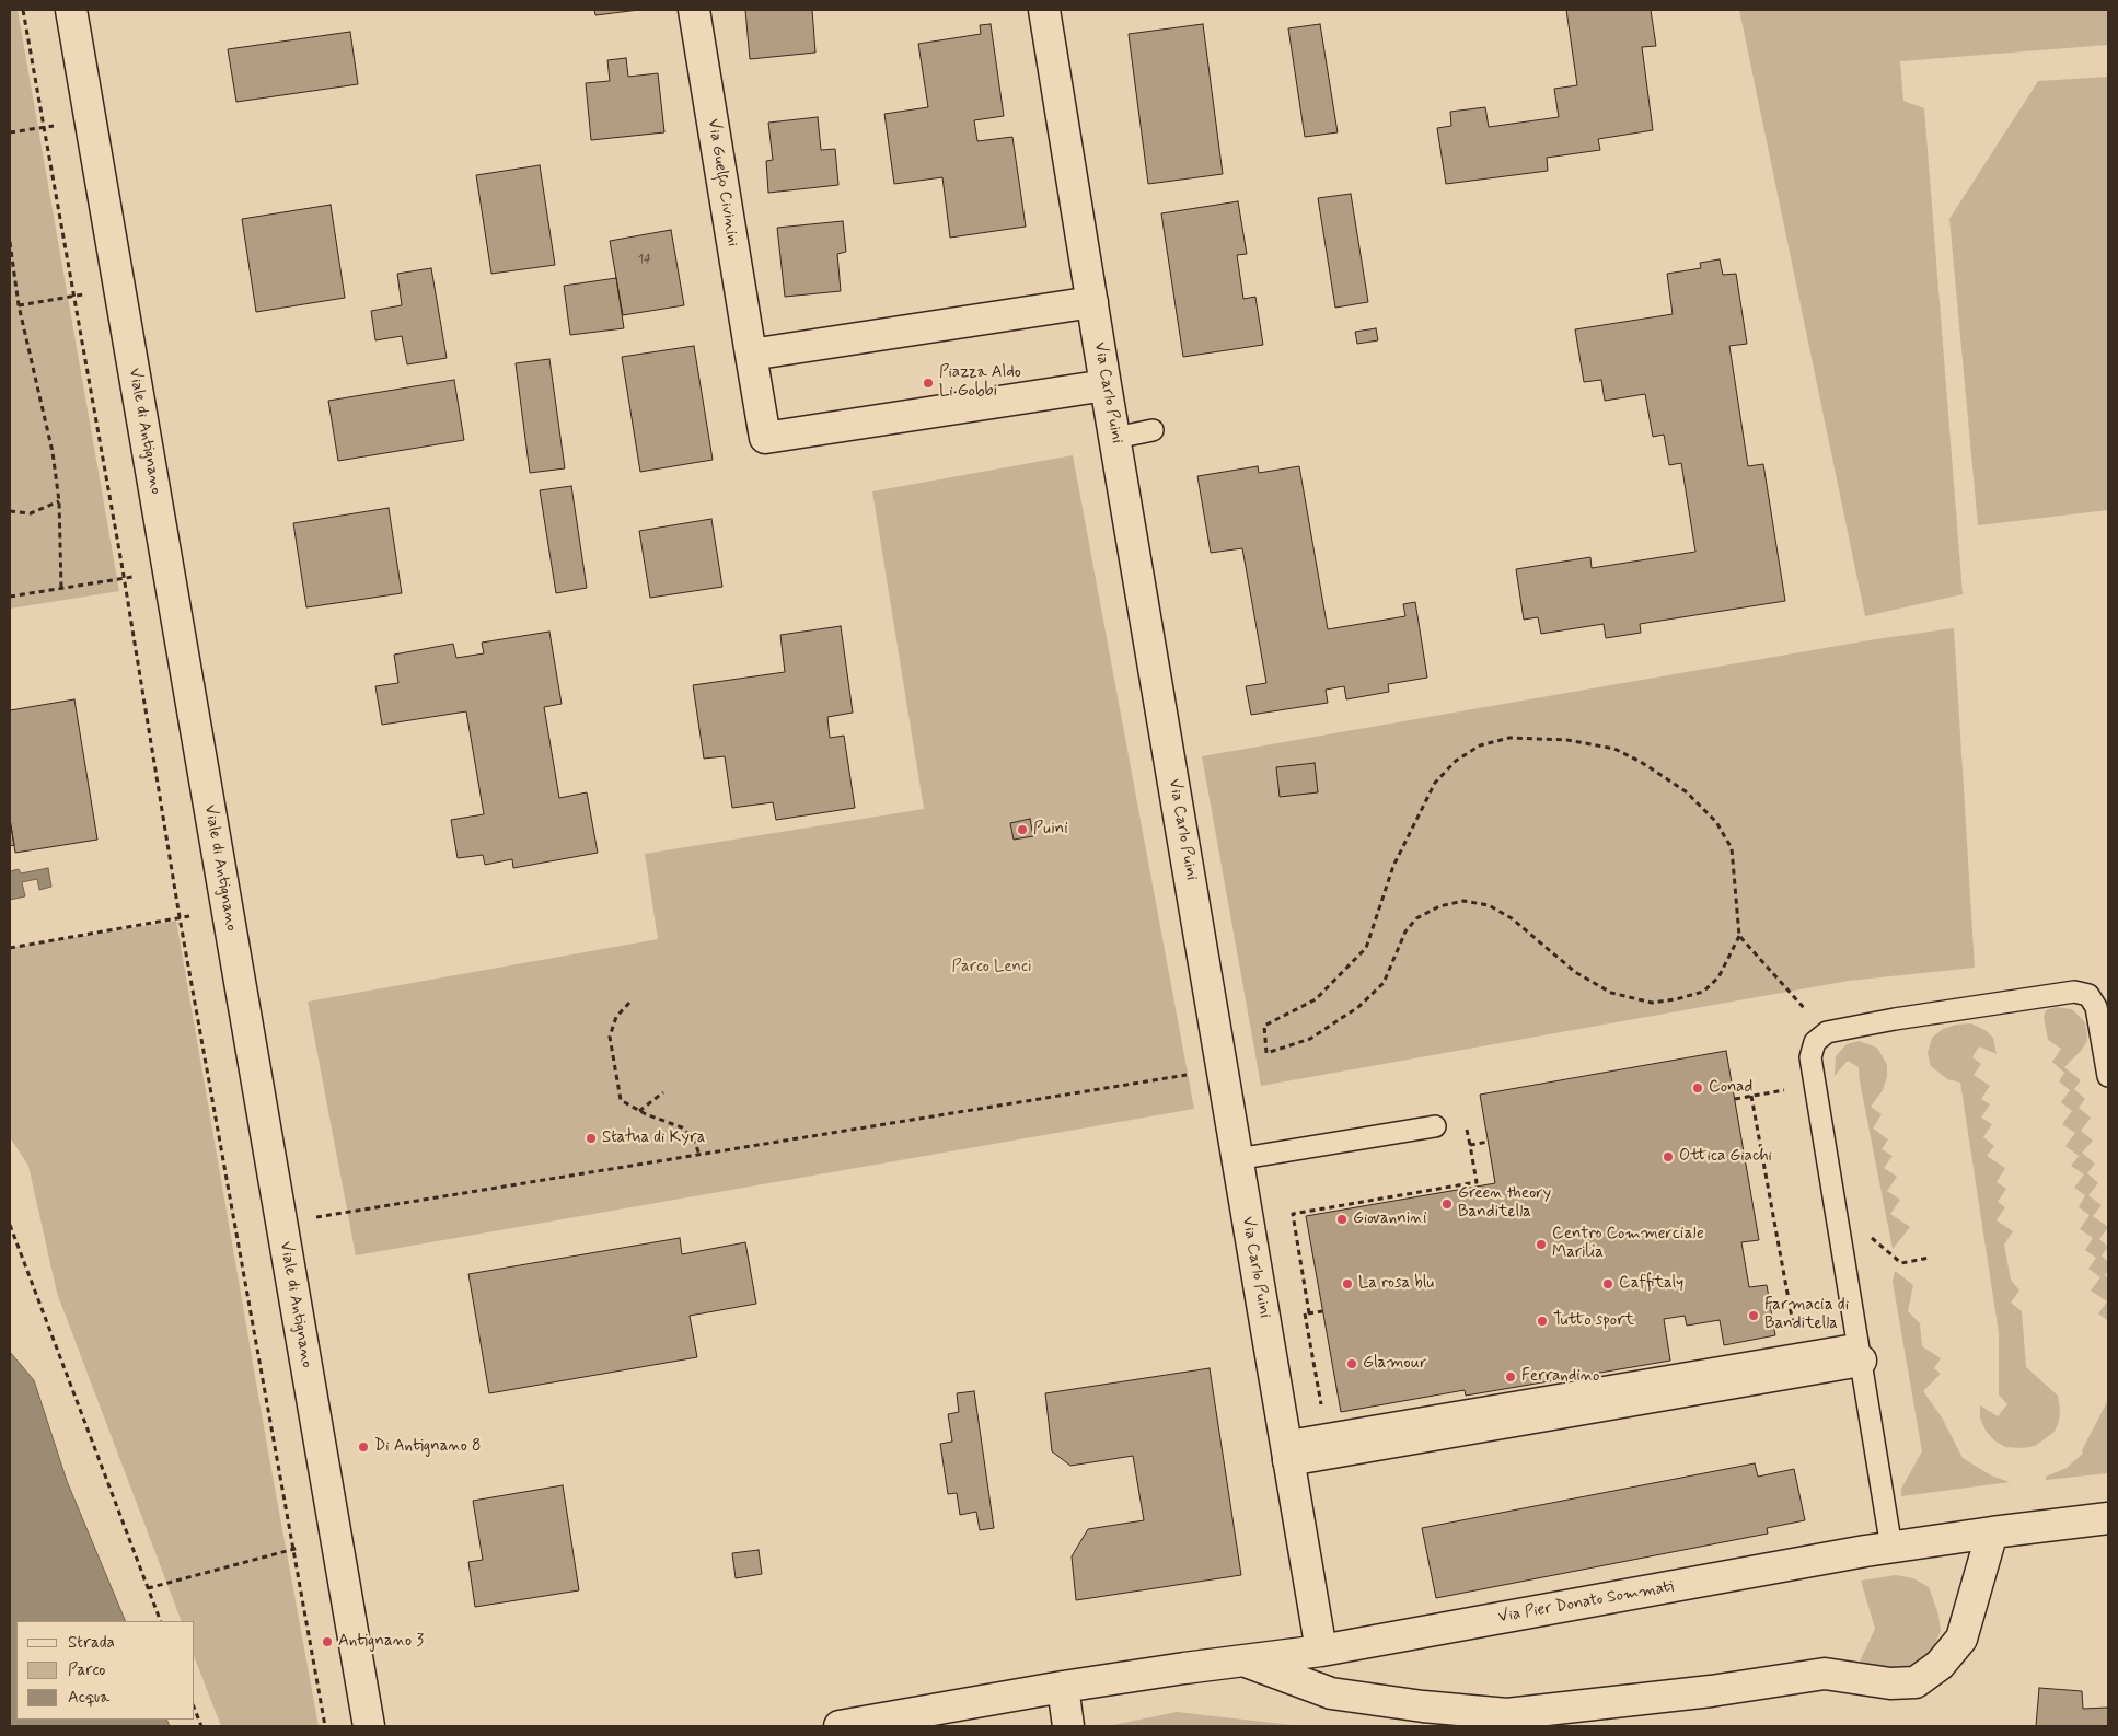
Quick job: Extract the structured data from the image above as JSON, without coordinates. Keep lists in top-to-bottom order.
{
  "streets": {
    "street": [
      "Via Guelfo Civinini",
      "Via Carlo Puini",
      "Viale di Antignano",
      "Via Pier Donato Sommati"
    ]
  },
  "crossings": [
    ["Via Carlo Puini", "Via Pier Donato Sommati"]
  ],
  "parks": ["Parco Lenci"],
  "places": [
    "Piazza Aldo Li Gobbi",
    "Puini",
    "Conad",
    "Statua di Kyra",
    "Ottica Giachi",
    "Green theory Banditella",
    "Giovannini",
    "Centro Commerciale Marilia",
    "La rosa blu",
    "Caffitaly",
    "Farmacia di Banditella",
    "Tutto sport",
    "Glamour",
    "Ferrandino",
    "Di Antignano 8",
    "Antignano 3"
  ],
  "house_numbers": ["14"],
  "legend": ["Strada", "Parco", "Acqua"]
}
